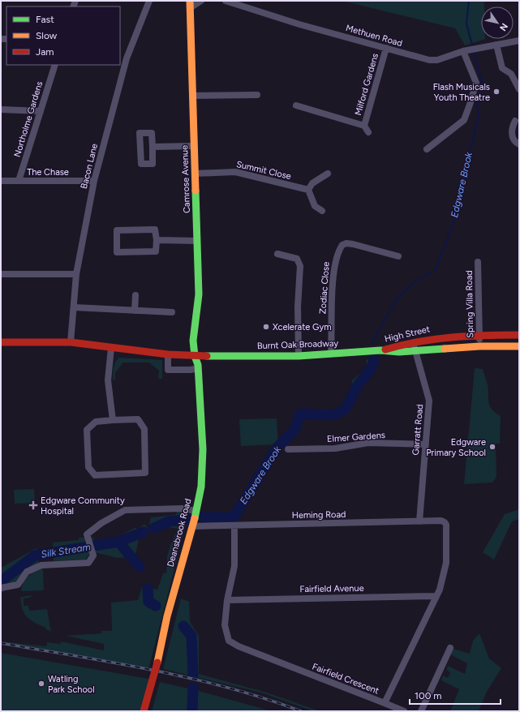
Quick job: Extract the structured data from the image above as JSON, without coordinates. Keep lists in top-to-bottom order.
{
  "streets": {
    "main road": [
      "Camrose Avenue",
      "High Street",
      "Burnt Oak Broadway",
      "Deansbrook Road"
    ],
    "street": [
      "Methuen Road",
      "Milford Gardens",
      "Northolme Gardens",
      "Bacon Lane",
      "Summit Close",
      "The Chase",
      "Zodiac Close",
      "Spring Villa Road",
      "Garratt Road",
      "Elmer Gardens",
      "Heming Road",
      "Fairfield Avenue",
      "Fairfield Crescent"
    ]
  },
  "crossings": [
    ["Methuen Road", "Milford Gardens"],
    ["Northolme Gardens", "The Chase"],
    ["Bacon Lane", "The Chase"],
    ["Bacon Lane", "Burnt Oak Broadway"],
    ["Summit Close", "Camrose Avenue"],
    ["Camrose Avenue", "Burnt Oak Broadway"],
    ["Camrose Avenue", "Deansbrook Road"],
    ["Zodiac Close", "Burnt Oak Broadway"],
    ["Spring Villa Road", "High Street"],
    ["High Street", "Burnt Oak Broadway"],
    ["High Street", "Garratt Road"],
    ["Burnt Oak Broadway", "Deansbrook Road"],
    ["Garratt Road", "Elmer Gardens"],
    ["Garratt Road", "Heming Road"],
    ["Heming Road", "Deansbrook Road"],
    ["Heming Road", "Fairfield Crescent"],
    ["Fairfield Avenue", "Fairfield Crescent"]
  ],
  "water": ["Edgware Brook", "Silk Stream"],
  "places": {
    "other": [
      "Flash Musicals Youth Theatre",
      "Xcelerate Gym",
      "Edgware Primary School",
      "Watling Park School"
    ],
    "health": ["Edgware Community Hospital"]
  },
  "legend": ["Fast", "Slow", "Jam"],
  "scale_bar": "100 m",
  "north": "bottom right"
}
